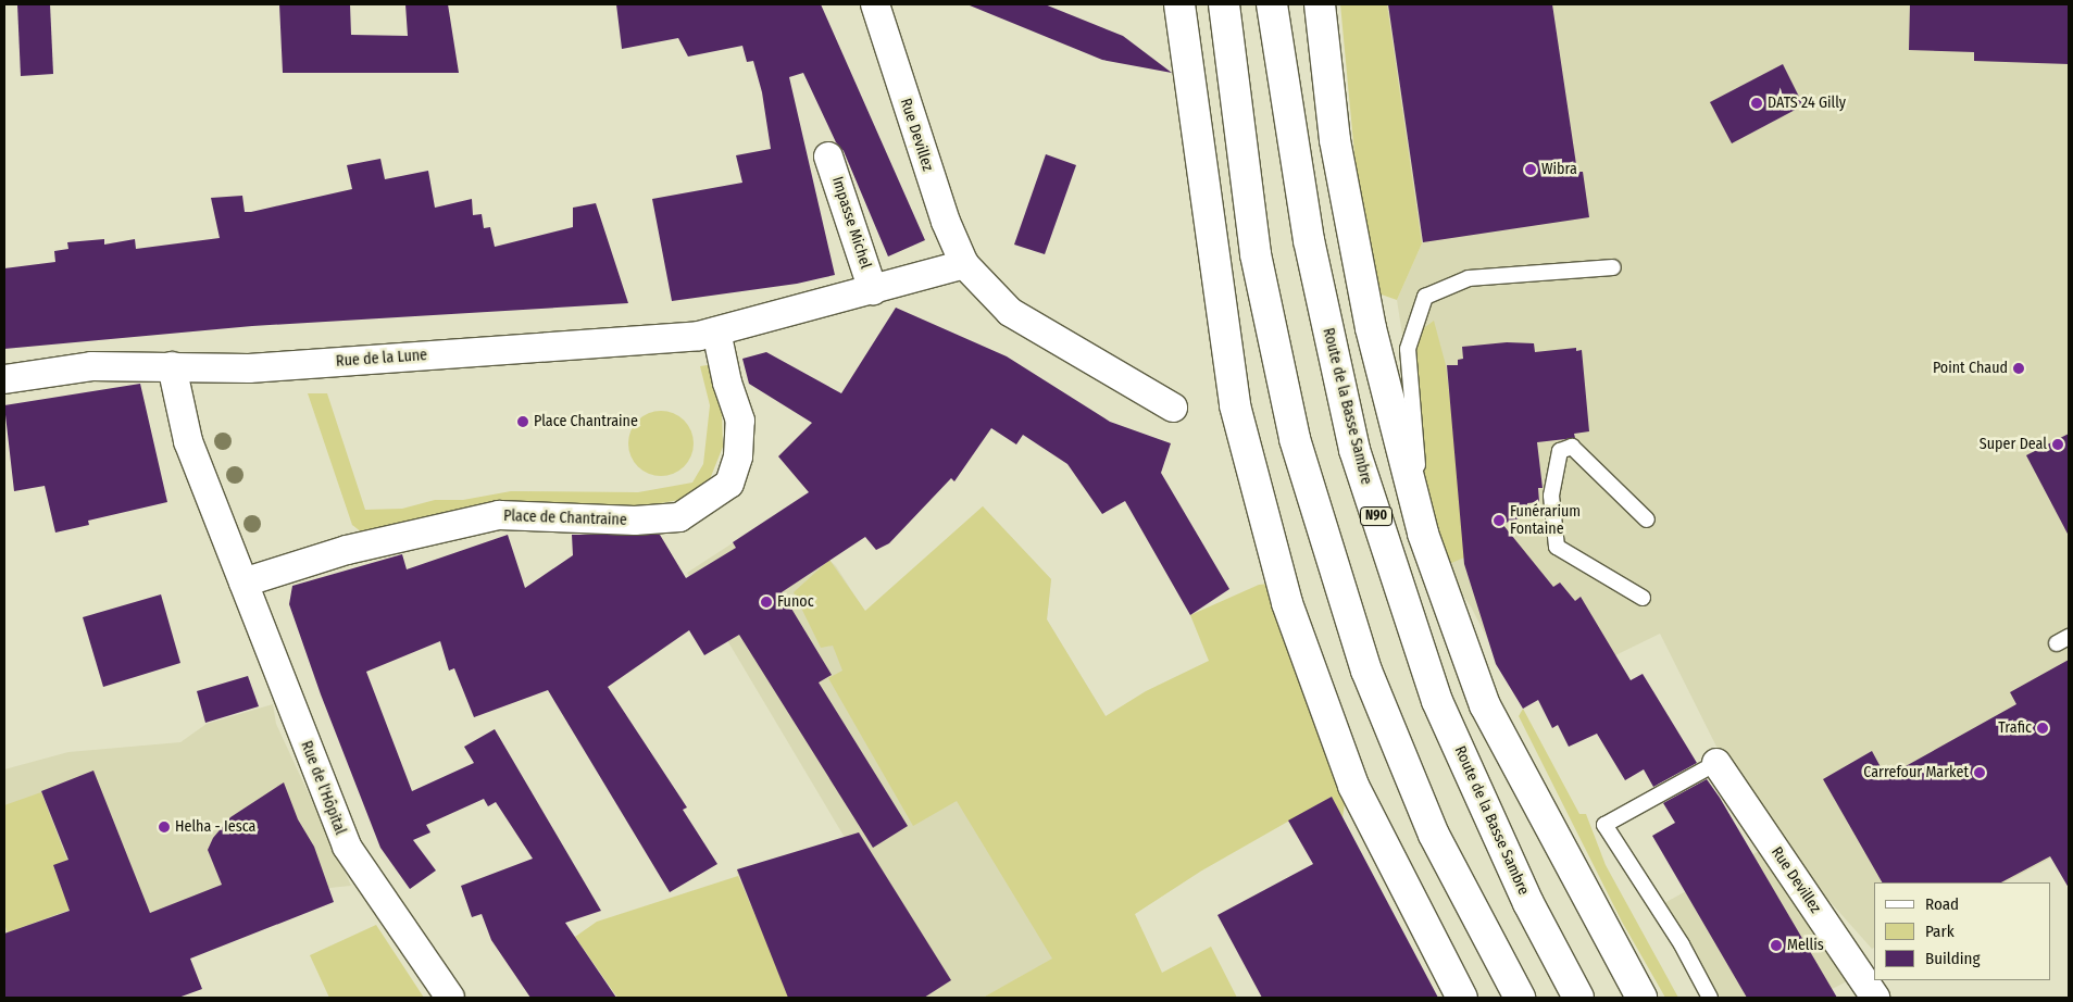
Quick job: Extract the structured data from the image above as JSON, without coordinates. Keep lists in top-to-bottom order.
{
  "streets": {
    "highway": ["Route de la Basse Sambre", "N90"],
    "street": [
      "Rue Devillez",
      "Impasse Michel",
      "Rue de la Lune",
      "Place de Chantraine",
      "Rue de l'Hôpital"
    ]
  },
  "crossings": [
    ["Impasse Michel", "Rue de la Lune"],
    ["Rue de la Lune", "Place de Chantraine"],
    ["Place de Chantraine", "Rue de l'Hôpital"]
  ],
  "places": [
    "DATS 24 Gilly",
    "Wibra",
    "Point Chaud",
    "Place Chantraine",
    "Super Deal",
    "Funérarium Fontaine",
    "Funoc",
    "Trafic",
    "Carrefour Market",
    "Helha - Iesca",
    "Mellis"
  ],
  "legend": ["Road", "Park", "Building"]
}
